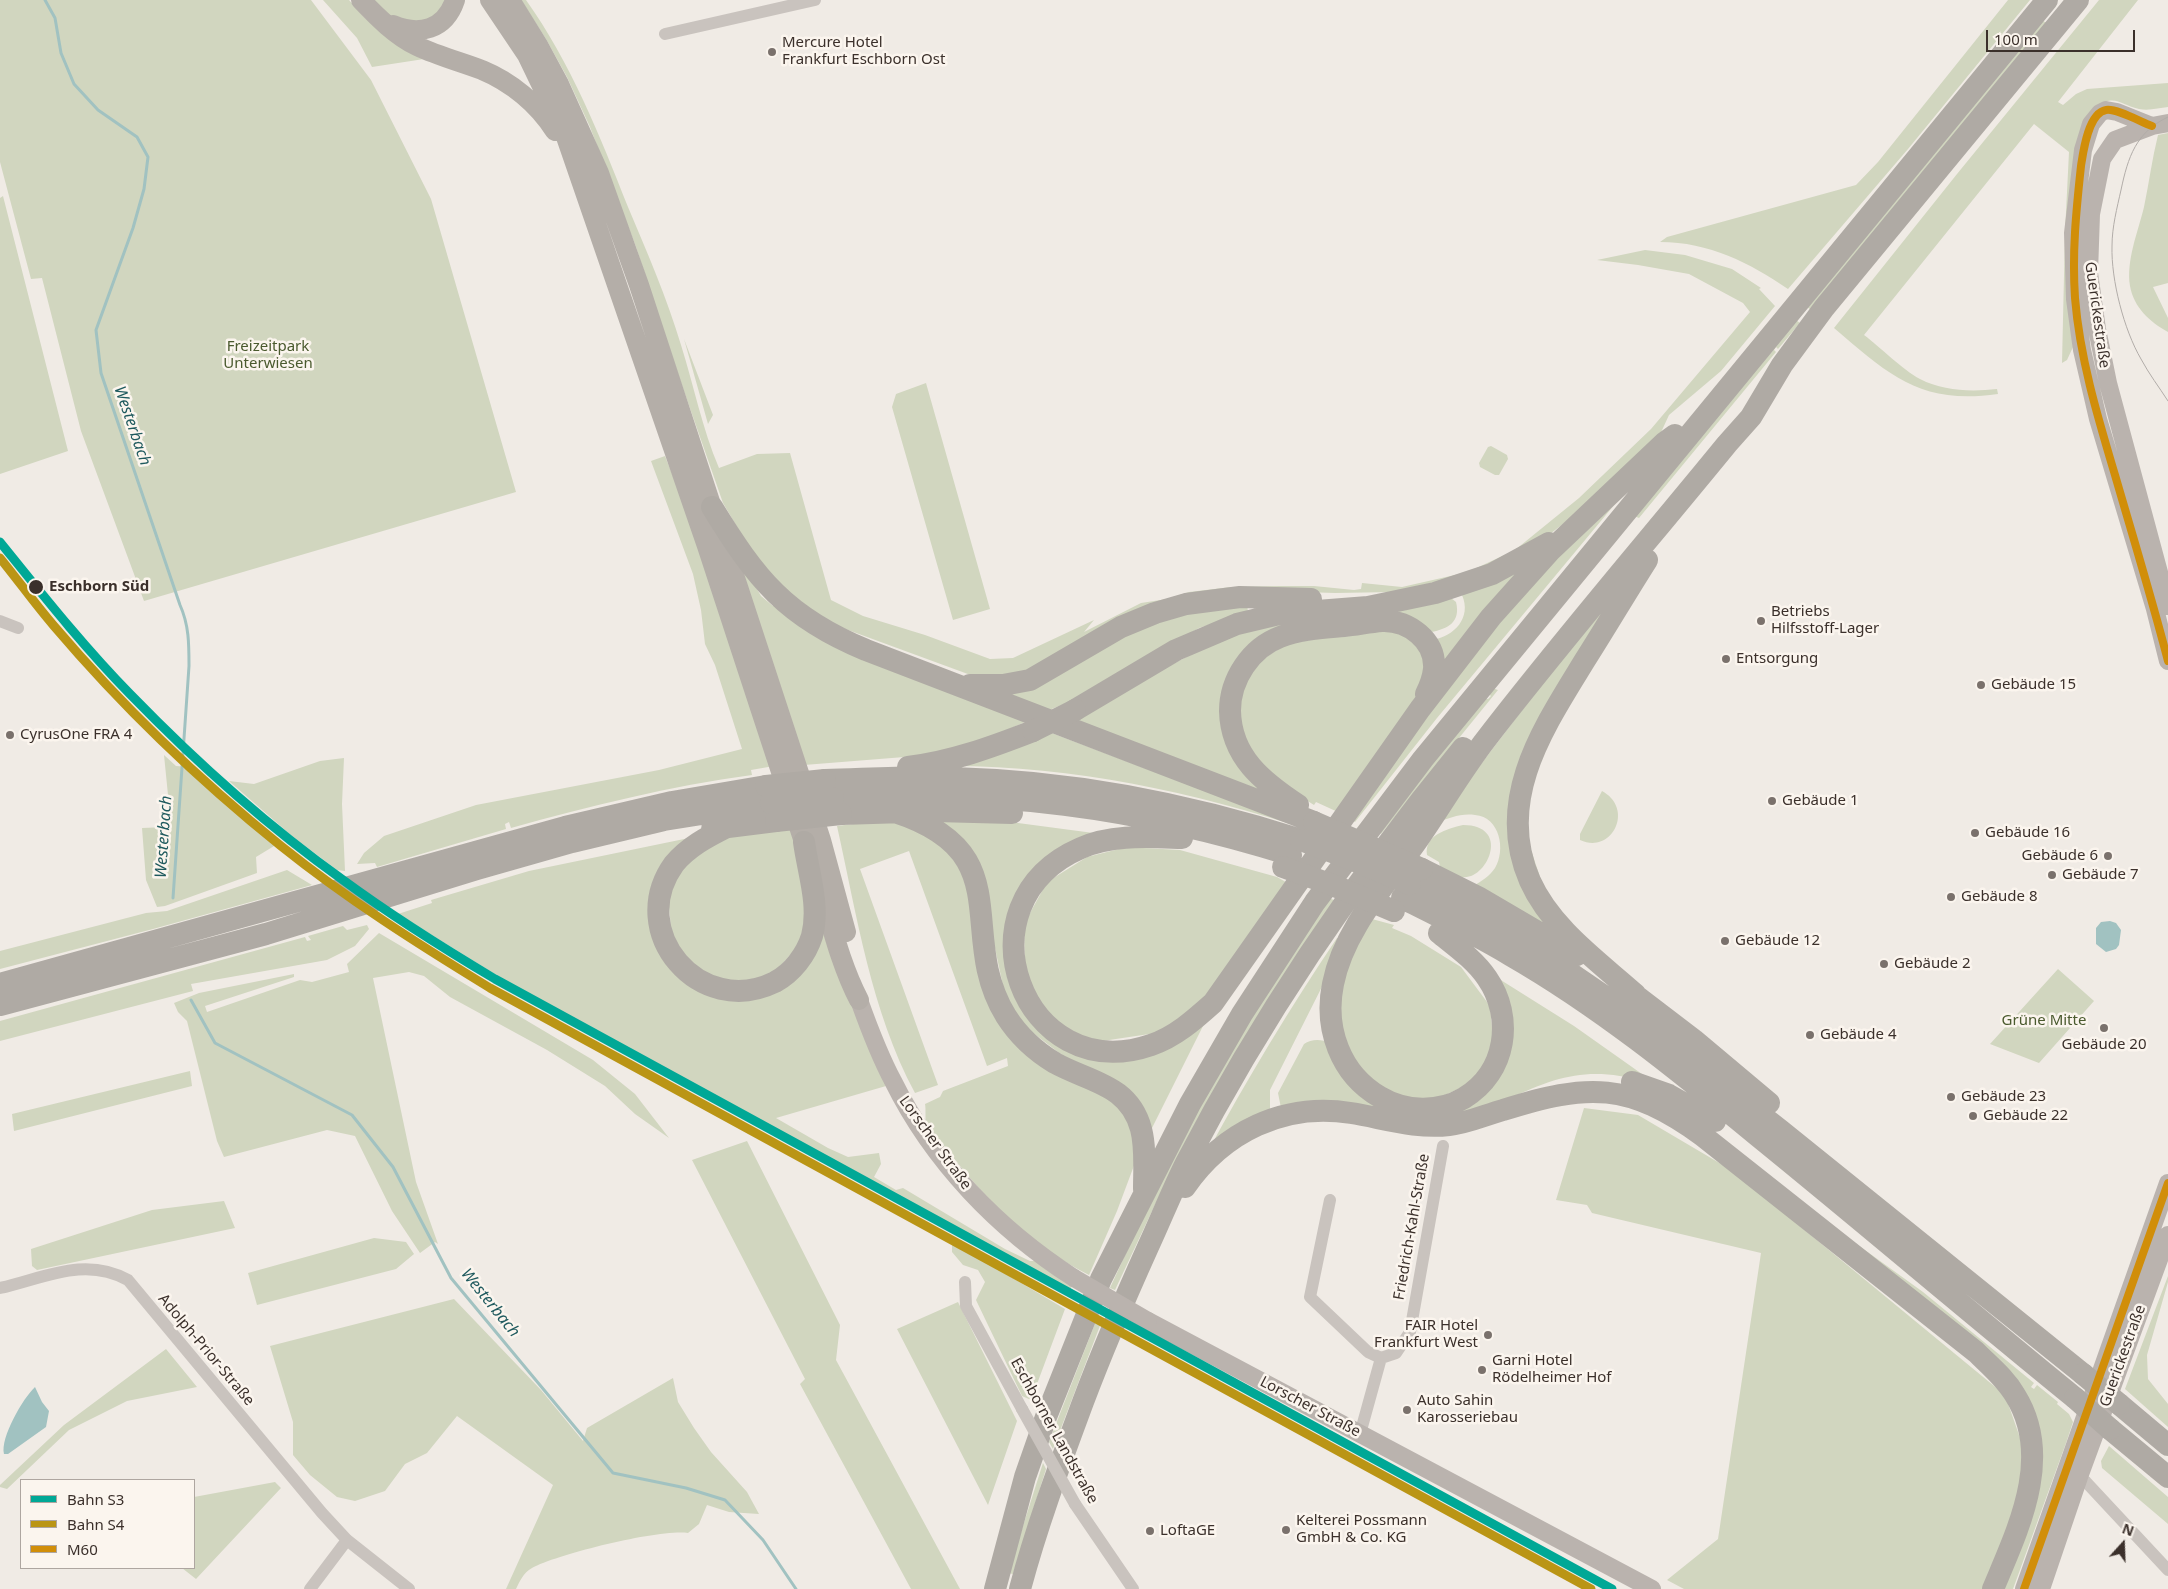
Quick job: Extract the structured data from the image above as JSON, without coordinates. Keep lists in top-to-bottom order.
{
  "streets": {
    "main road": ["Guerickestraße", "Lorscher Straße"],
    "street": ["Friedrich-Kahl-Straße", "Adolph-Prior-Straße", "Eschborner Landstraße"]
  },
  "water": ["Westerbach"],
  "parks": ["Freizeitpark Unterwiesen", "Grüne Mitte"],
  "places": [
    "Mercure Hotel Frankfurt Eschborn Ost",
    "Eschborn Süd",
    "Betriebs Hilfsstoff-Lager",
    "Entsorgung",
    "Gebäude 15",
    "CyrusOne FRA 4",
    "Gebäude 1",
    "Gebäude 16",
    "Gebäude 6",
    "Gebäude 7",
    "Gebäude 8",
    "Gebäude 12",
    "Gebäude 2",
    "Gebäude 20",
    "Gebäude 4",
    "Gebäude 23",
    "Gebäude 22",
    "FAIR Hotel Frankfurt West",
    "Garni Hotel Rödelheimer Hof",
    "Auto Sahin Karosseriebau",
    "Kelterei Possmann GmbH & Co. KG",
    "LoftaGE"
  ],
  "lines": ["transit line M60", "rail line S3", "rail line S4"],
  "legend": ["Bahn S3", "Bahn S4", "M60"],
  "scale_bar": "100 m",
  "north": "top"
}
